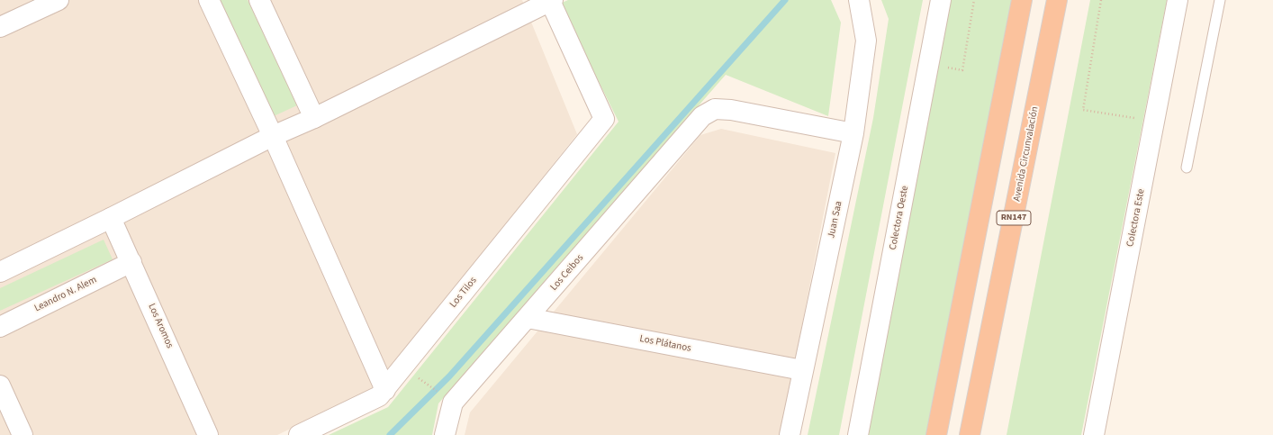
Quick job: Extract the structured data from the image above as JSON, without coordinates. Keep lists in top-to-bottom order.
{
  "streets": {
    "highway": ["Avenida Circunvalación", "RN147"],
    "street": [
      "Colectora Oeste",
      "Colectora Este",
      "Juan Saa",
      "Los Ceibos",
      "Los Tilos",
      "Leandro N. Alem",
      "Los Aromos",
      "Los Plátanos"
    ]
  },
  "crossings": [
    ["Juan Saa", "Los Ceibos"],
    ["Juan Saa", "Los Plátanos"],
    ["Los Ceibos", "Los Plátanos"],
    ["Leandro N. Alem", "Los Aromos"]
  ]
}
